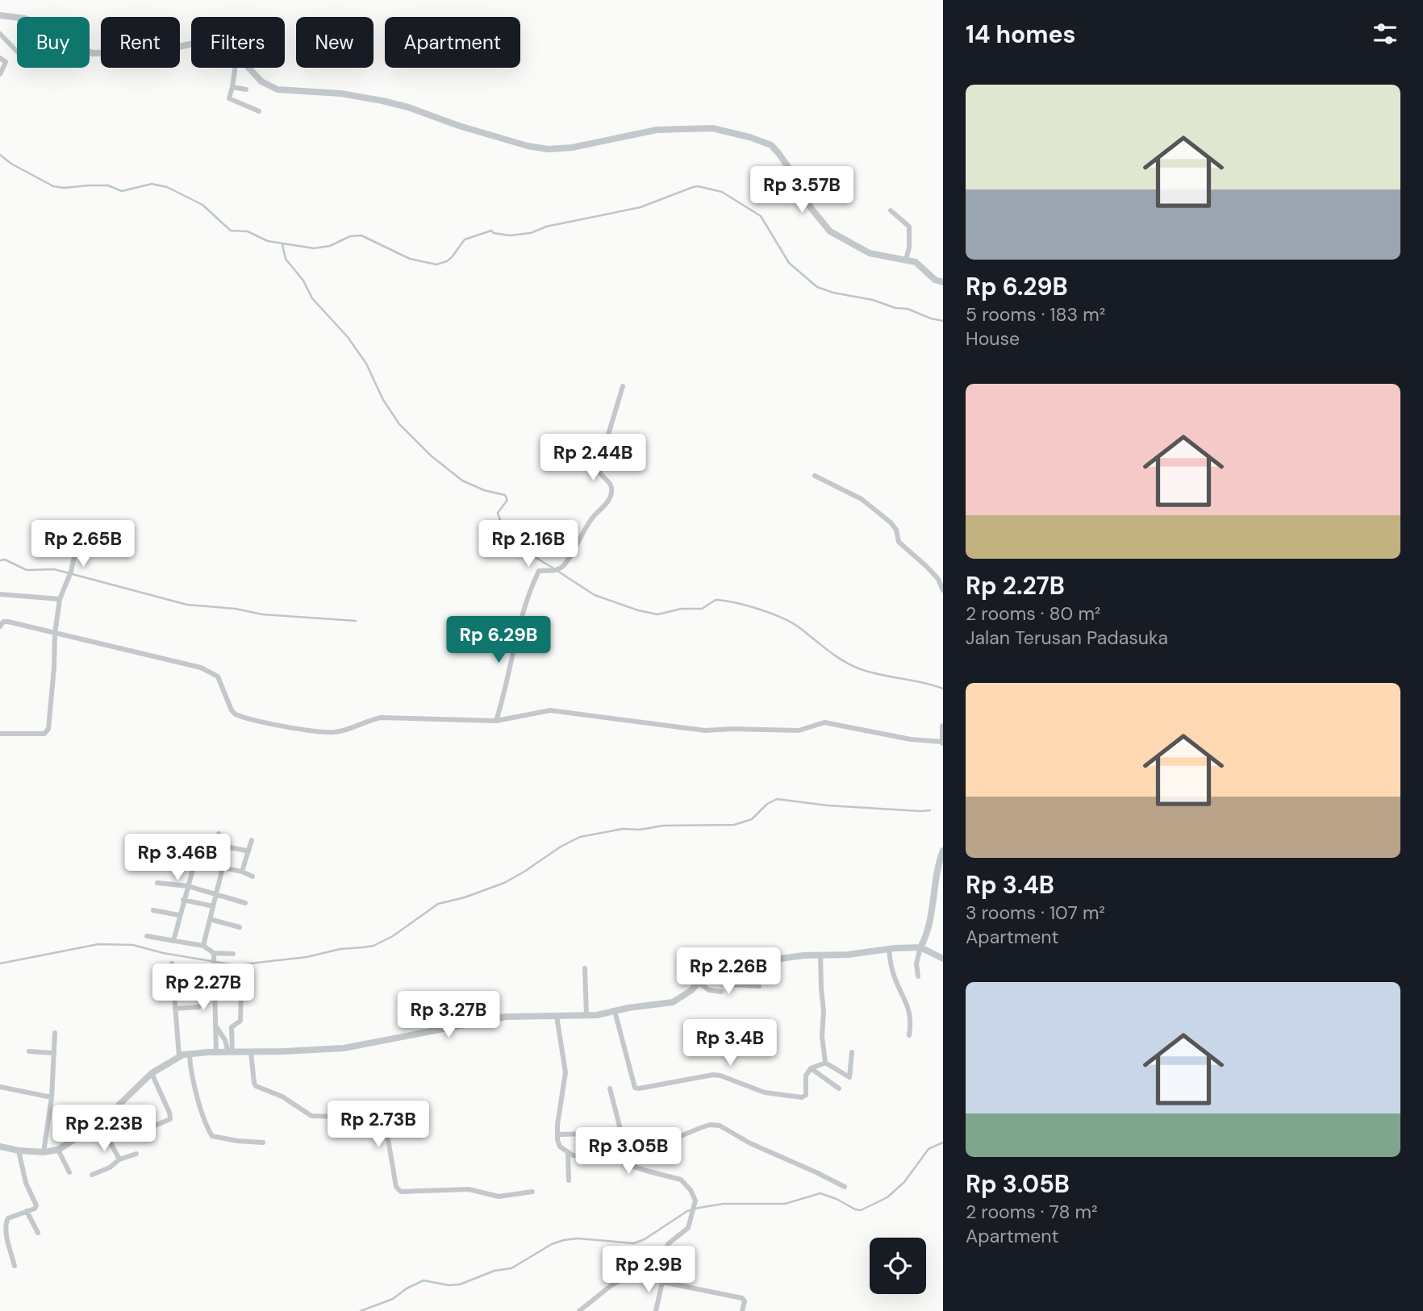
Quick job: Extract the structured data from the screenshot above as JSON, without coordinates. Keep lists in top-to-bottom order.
{
  "page": {
    "heading": "14 homes",
    "chip": [
      "Buy",
      "Rent",
      "Filters",
      "New",
      "Apartment"
    ],
    "list": [
      {
        "name": "Rp 6.29B",
        "note": "5 rooms · 183 m² · House"
      },
      {
        "name": "Rp 2.27B",
        "note": "2 rooms · 80 m² · Jalan Terusan Padasuka"
      },
      {
        "name": "Rp 3.4B",
        "note": "3 rooms · 107 m² · Apartment"
      },
      {
        "name": "Rp 3.05B",
        "note": "2 rooms · 78 m² · Apartment"
      }
    ],
    "price": [
      "Rp 3.57B",
      "Rp 2.44B",
      "Rp 2.65B",
      "Rp 2.16B",
      "Rp 6.29B",
      "Rp 3.46B",
      "Rp 2.26B",
      "Rp 2.27B",
      "Rp 3.27B",
      "Rp 3.4B",
      "Rp 2.73B",
      "Rp 2.23B",
      "Rp 3.05B",
      "Rp 2.9B"
    ]
  }
}
